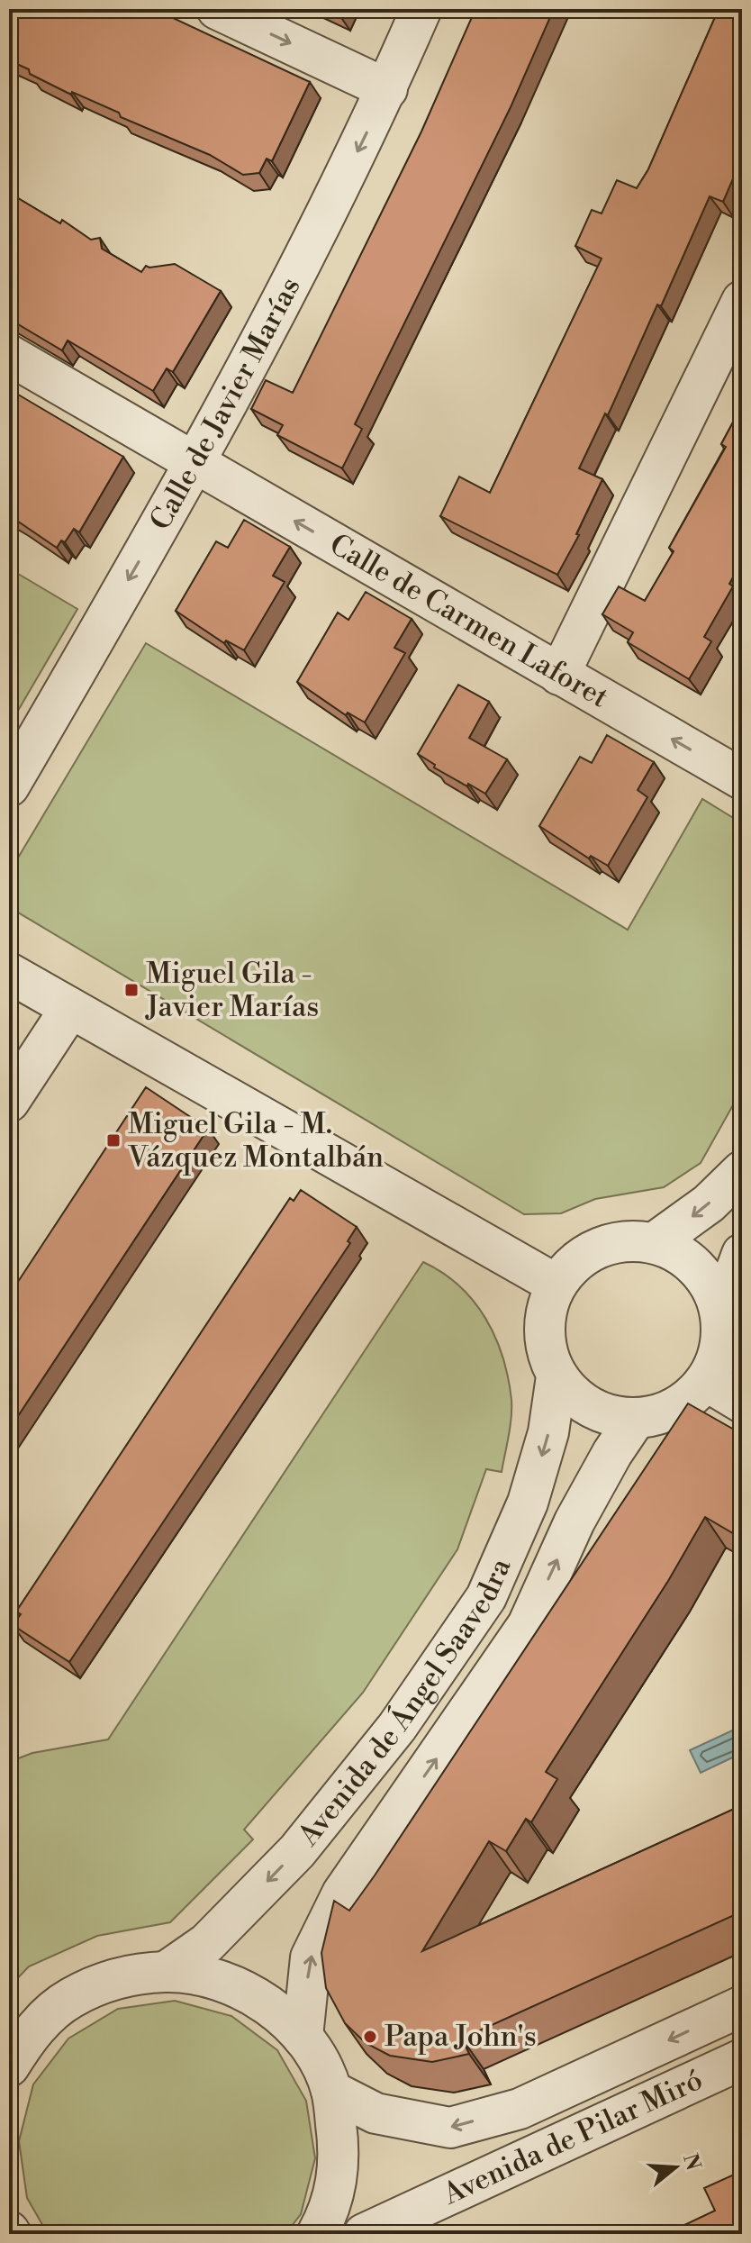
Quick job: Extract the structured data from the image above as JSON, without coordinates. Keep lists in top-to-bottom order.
{
  "streets": {
    "street": [
      "Calle de Javier Marías",
      "Calle de Carmen Laforet",
      "Avenida de Ángel Saavedra",
      "Avenida de Pilar Miró"
    ]
  },
  "crossings": [
    ["Calle de Javier Marías", "Calle de Carmen Laforet"]
  ],
  "one_way": ["Calle de Javier Marías", "Calle de Carmen Laforet"],
  "places": {
    "transit": ["Miguel Gila - Javier Marías", "Miguel Gila - M. Vázquez Montalbán"],
    "other": ["Papa John's"]
  },
  "north": "right"
}
